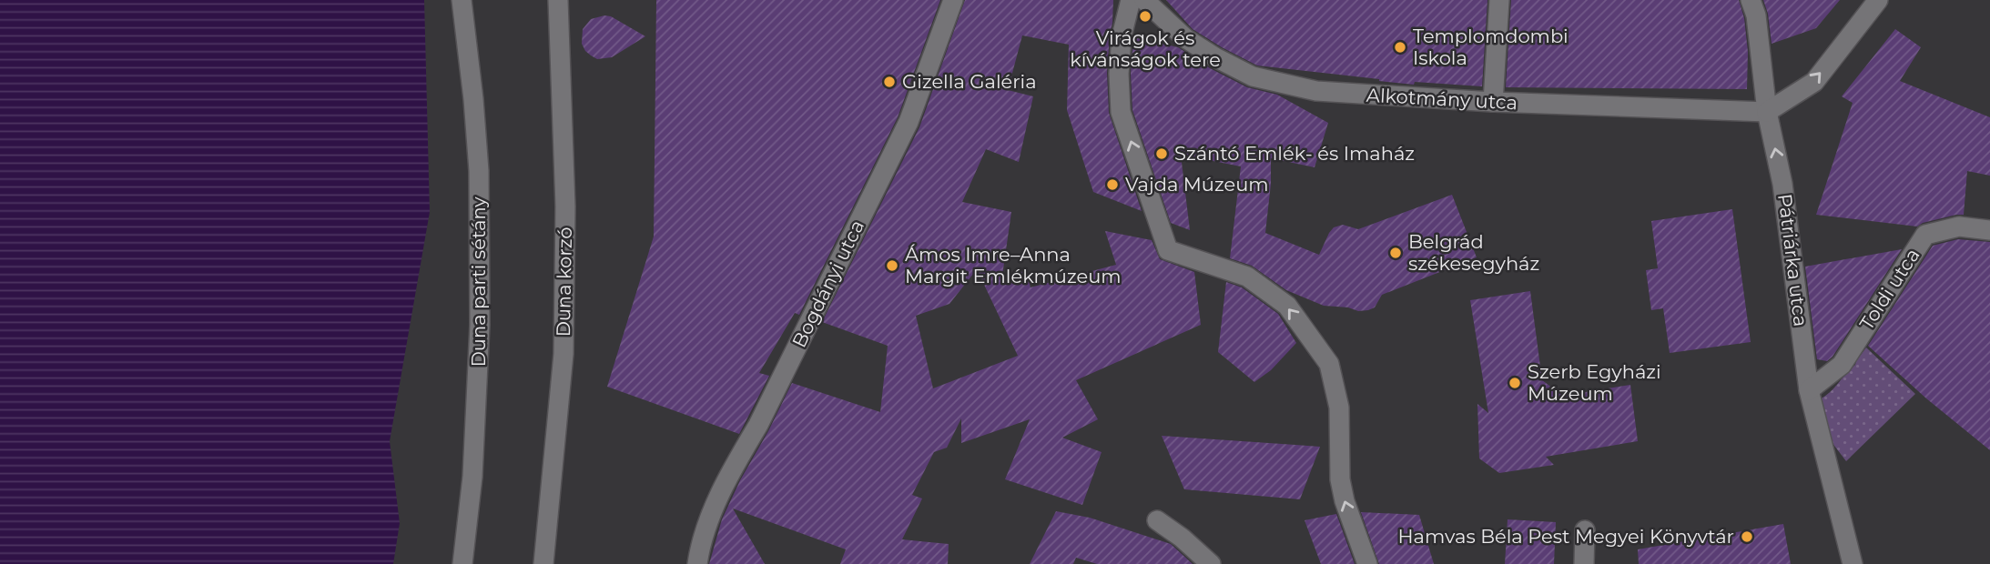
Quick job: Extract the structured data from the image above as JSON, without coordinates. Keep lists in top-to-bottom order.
{
  "streets": {
    "street": [
      "Alkotmány utca",
      "Pátriárka utca",
      "Duna parti sétány",
      "Duna korzó",
      "Bogdányi utca",
      "Toldi utca"
    ]
  },
  "crossings": [
    ["Alkotmány utca", "Pátriárka utca"],
    ["Pátriárka utca", "Toldi utca"]
  ],
  "one_way": ["Pátriárka utca"],
  "places": [
    "Virágok és kívánságok tere",
    "Templomdombi Iskola",
    "Gizella Galéria",
    "Szántó Emlék- és Imaház",
    "Vajda Múzeum",
    "Belgrád székesegyház",
    "Ámos Imre–Anna Margit Emlékmúzeum",
    "Szerb Egyházi Múzeum",
    "Hamvas Béla Pest Megyei Könyvtár"
  ]
}
